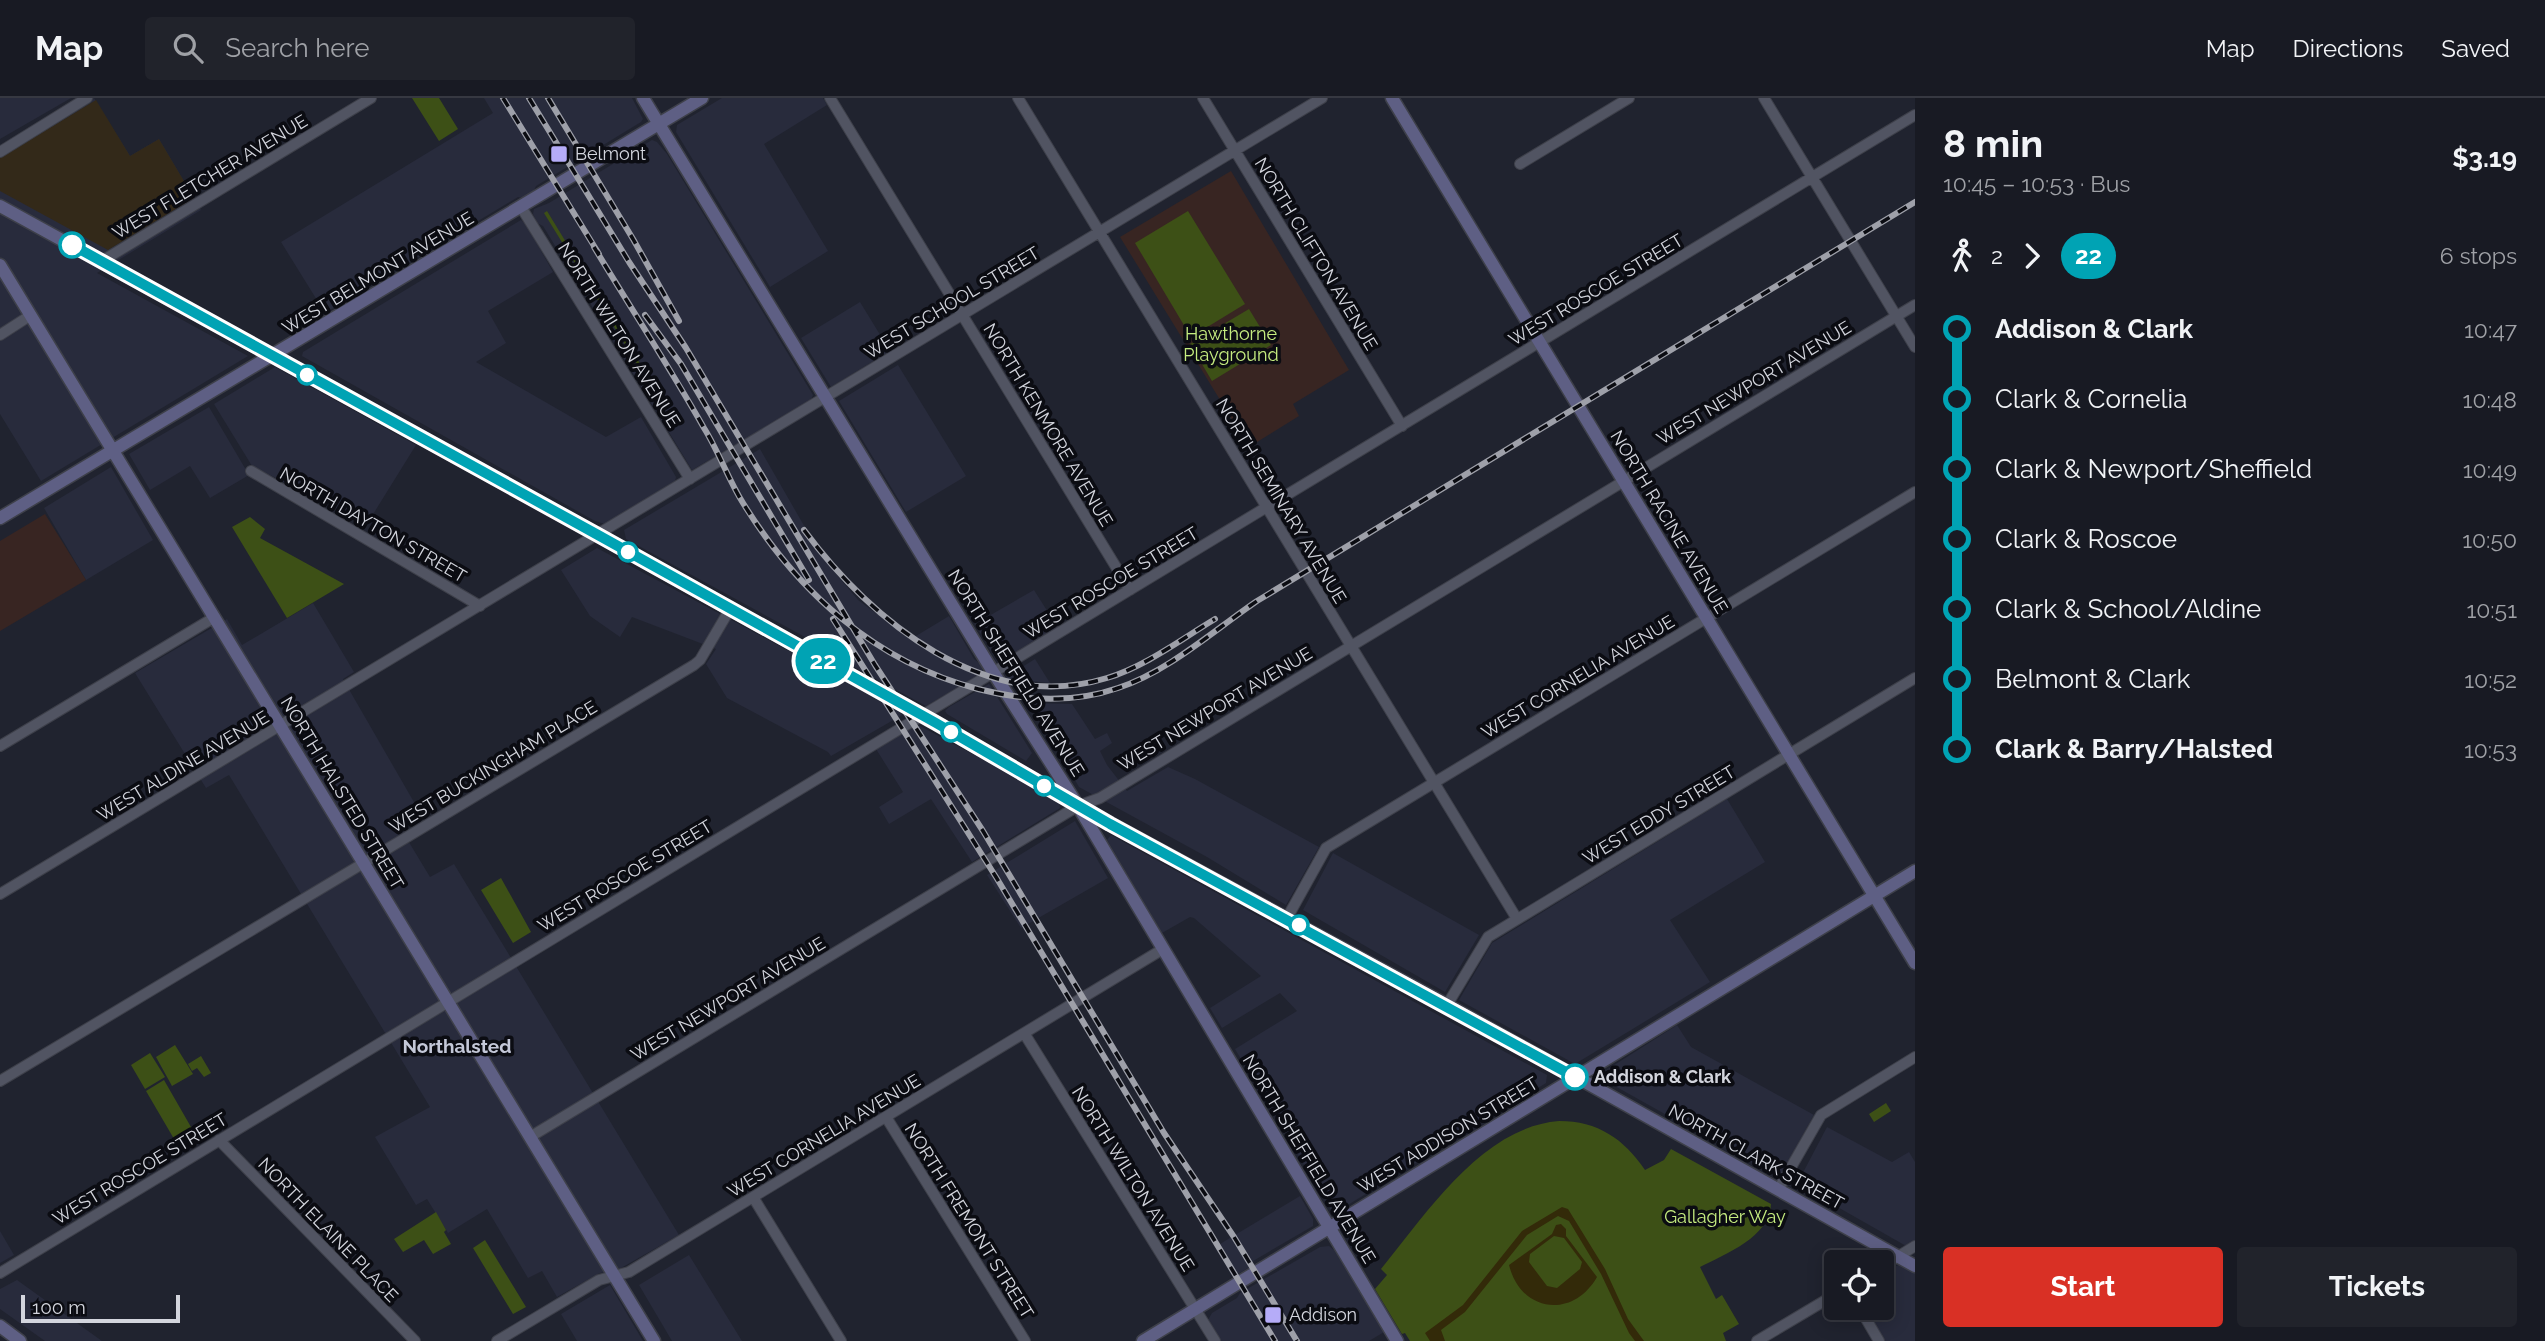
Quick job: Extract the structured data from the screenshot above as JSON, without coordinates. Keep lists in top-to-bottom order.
{
  "streets": {
    "main road": [
      "WEST BELMONT AVENUE",
      "NORTH RACINE AVENUE",
      "NORTH SHEFFIELD AVENUE",
      "NORTH HALSTED STREET",
      "WEST ADDISON STREET",
      "NORTH CLARK STREET"
    ],
    "street": [
      "WEST FLETCHER AVENUE",
      "NORTH CLIFTON AVENUE",
      "WEST ROSCOE STREET",
      "WEST SCHOOL STREET",
      "NORTH WILTON AVENUE",
      "WEST NEWPORT AVENUE",
      "NORTH KENMORE AVENUE",
      "NORTH SEMINARY AVENUE",
      "NORTH DAYTON STREET",
      "WEST CORNELIA AVENUE",
      "WEST ALDINE AVENUE",
      "WEST BUCKINGHAM PLACE",
      "WEST EDDY STREET",
      "NORTH FREMONT STREET",
      "NORTH ELAINE PLACE"
    ]
  },
  "crossings": [
    ["WEST FLETCHER AVENUE", "NORTH CLARK STREET"],
    ["NORTH CLIFTON AVENUE", "WEST ROSCOE STREET"],
    ["NORTH CLIFTON AVENUE", "WEST SCHOOL STREET"],
    ["WEST BELMONT AVENUE", "NORTH WILTON AVENUE"],
    ["WEST BELMONT AVENUE", "NORTH SHEFFIELD AVENUE"],
    ["WEST BELMONT AVENUE", "NORTH HALSTED STREET"],
    ["WEST BELMONT AVENUE", "NORTH CLARK STREET"],
    ["WEST ROSCOE STREET", "NORTH KENMORE AVENUE"],
    ["WEST ROSCOE STREET", "NORTH SEMINARY AVENUE"],
    ["WEST ROSCOE STREET", "NORTH RACINE AVENUE"],
    ["WEST ROSCOE STREET", "NORTH SHEFFIELD AVENUE"],
    ["WEST ROSCOE STREET", "NORTH HALSTED STREET"],
    ["WEST ROSCOE STREET", "NORTH CLARK STREET"],
    ["WEST ROSCOE STREET", "NORTH ELAINE PLACE"],
    ["WEST SCHOOL STREET", "NORTH WILTON AVENUE"],
    ["WEST SCHOOL STREET", "NORTH KENMORE AVENUE"],
    ["WEST SCHOOL STREET", "NORTH SEMINARY AVENUE"],
    ["WEST SCHOOL STREET", "NORTH SHEFFIELD AVENUE"],
    ["WEST SCHOOL STREET", "WEST ALDINE AVENUE"],
    ["WEST SCHOOL STREET", "NORTH CLARK STREET"],
    ["NORTH WILTON AVENUE", "WEST CORNELIA AVENUE"],
    ["NORTH WILTON AVENUE", "WEST ADDISON STREET"],
    ["WEST NEWPORT AVENUE", "NORTH SEMINARY AVENUE"],
    ["WEST NEWPORT AVENUE", "NORTH RACINE AVENUE"],
    ["WEST NEWPORT AVENUE", "NORTH SHEFFIELD AVENUE"],
    ["WEST NEWPORT AVENUE", "NORTH HALSTED STREET"],
    ["WEST NEWPORT AVENUE", "NORTH CLARK STREET"],
    ["NORTH SEMINARY AVENUE", "WEST CORNELIA AVENUE"],
    ["NORTH SEMINARY AVENUE", "WEST EDDY STREET"],
    ["NORTH RACINE AVENUE", "WEST CORNELIA AVENUE"],
    ["NORTH RACINE AVENUE", "WEST EDDY STREET"],
    ["NORTH RACINE AVENUE", "WEST ADDISON STREET"],
    ["NORTH DAYTON STREET", "WEST ALDINE AVENUE"],
    ["NORTH SHEFFIELD AVENUE", "WEST CORNELIA AVENUE"],
    ["NORTH SHEFFIELD AVENUE", "WEST ADDISON STREET"],
    ["NORTH SHEFFIELD AVENUE", "NORTH CLARK STREET"],
    ["WEST CORNELIA AVENUE", "NORTH HALSTED STREET"],
    ["WEST CORNELIA AVENUE", "NORTH CLARK STREET"],
    ["WEST CORNELIA AVENUE", "NORTH FREMONT STREET"],
    ["WEST ALDINE AVENUE", "NORTH HALSTED STREET"],
    ["WEST ALDINE AVENUE", "NORTH CLARK STREET"],
    ["WEST BUCKINGHAM PLACE", "NORTH HALSTED STREET"],
    ["WEST BUCKINGHAM PLACE", "NORTH CLARK STREET"],
    ["WEST EDDY STREET", "NORTH CLARK STREET"],
    ["WEST ADDISON STREET", "NORTH CLARK STREET"]
  ],
  "districts": ["Northalsted"],
  "parks": ["Hawthorne Playground", "Gallagher Way"],
  "places": {
    "transit": ["Belmont", "Addison"],
    "other": ["Addison & Clark"]
  },
  "lines": ["bus line 22"],
  "scale_bar": "100 m",
  "page": {
    "header": "Map",
    "search": "Search here",
    "nav": ["Map", "Directions", "Saved"],
    "on_map": "22",
    "heading": ["8 min", "10:45 – 10:53 · Bus", "$3.19"],
    "legs": ["2", "22", "6 stops"],
    "list": [
      {
        "name": "Addison & Clark",
        "value": "10:47"
      },
      {
        "name": "Clark & Cornelia",
        "value": "10:48"
      },
      {
        "name": "Clark & Newport/Sheffield",
        "value": "10:49"
      },
      {
        "name": "Clark & Roscoe",
        "value": "10:50"
      },
      {
        "name": "Clark & School/Aldine",
        "value": "10:51"
      },
      {
        "name": "Belmont & Clark",
        "value": "10:52"
      },
      {
        "name": "Clark & Barry/Halsted",
        "value": "10:53"
      }
    ],
    "buttons": ["Start", "Tickets"],
    "scale": "100 m"
  }
}
